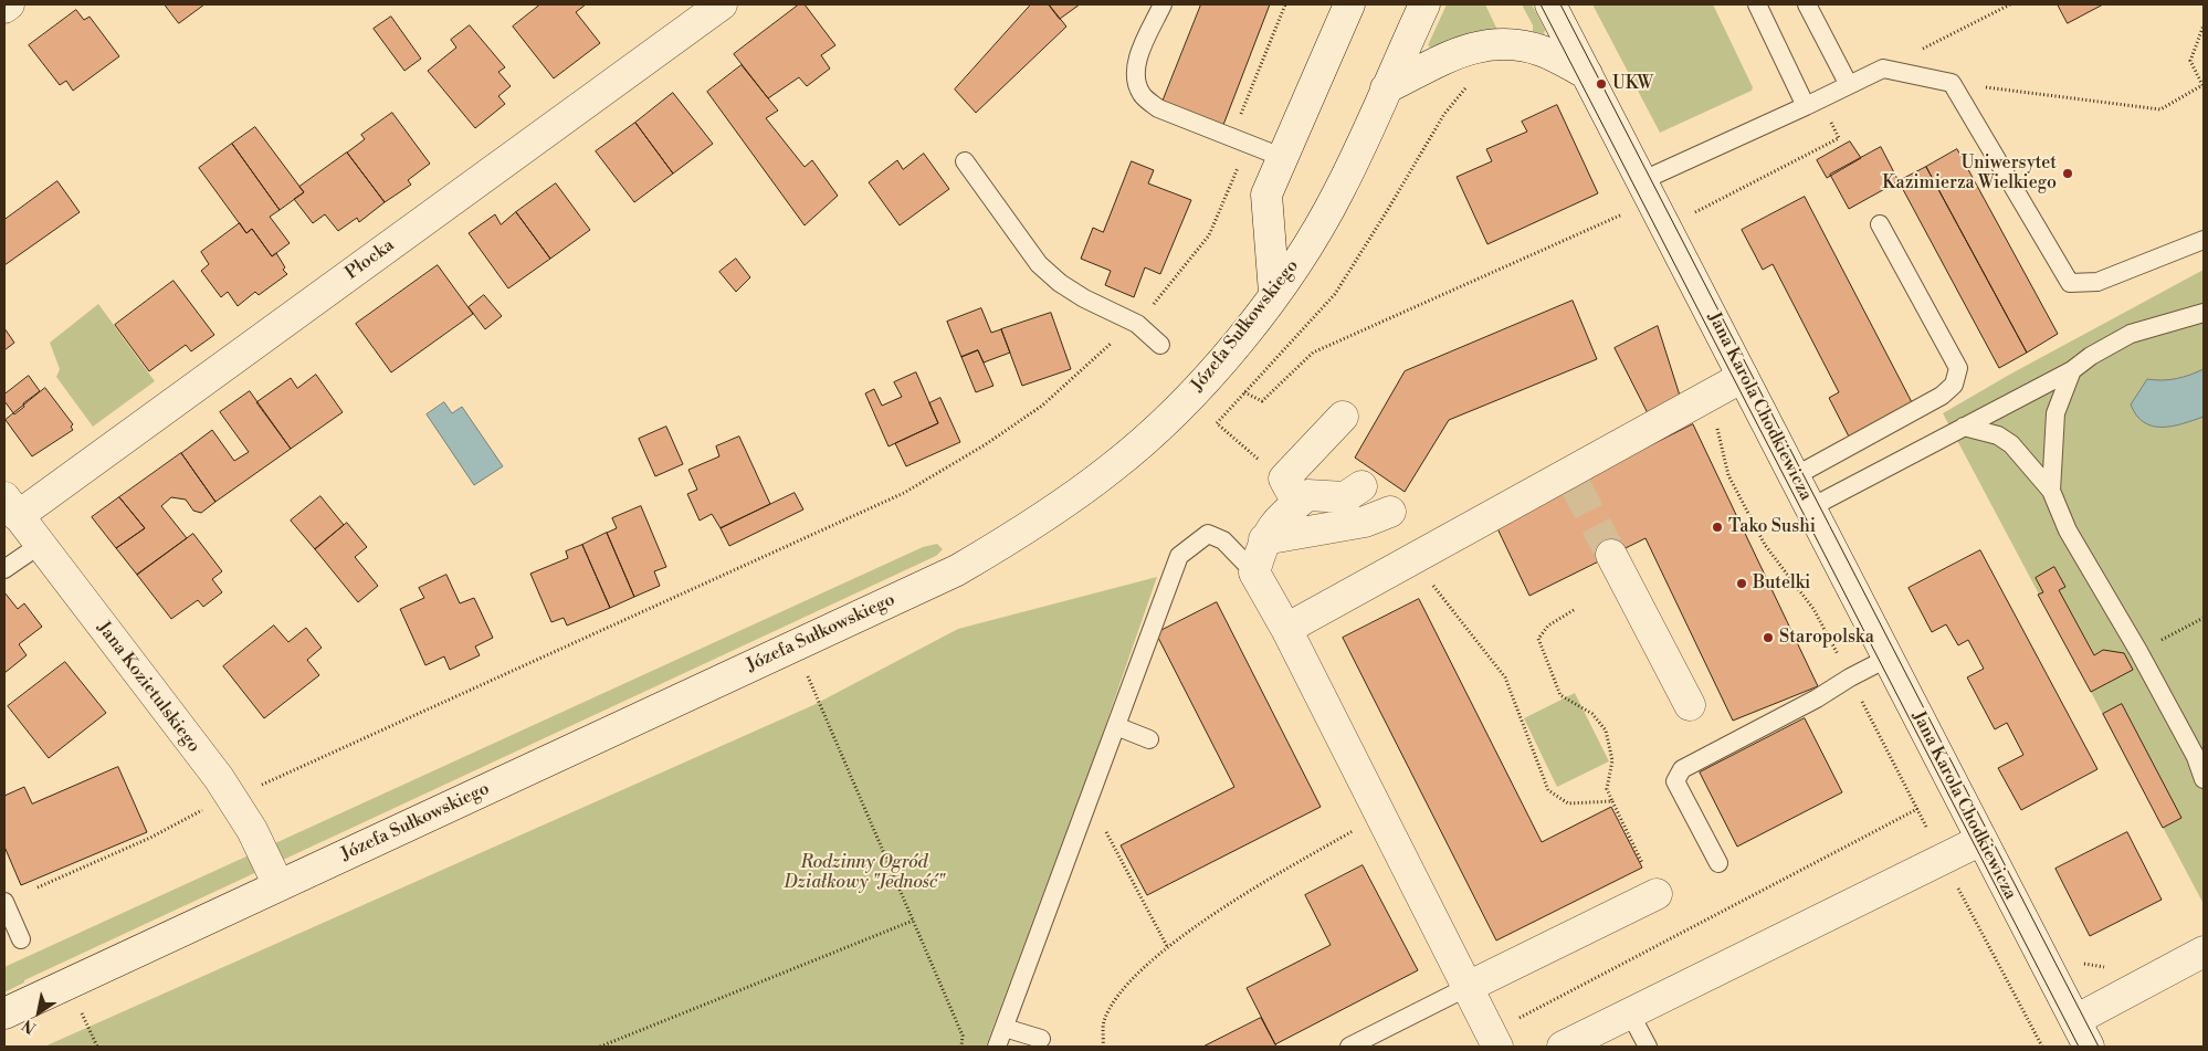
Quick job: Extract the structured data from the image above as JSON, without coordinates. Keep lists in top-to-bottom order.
{
  "streets": {
    "street": [
      "Płocka",
      "Józefa Sułkowskiego",
      "Jana Karola Chodkiewicza",
      "Jana Kozietulskiego"
    ]
  },
  "crossings": [
    ["Płocka", "Jana Kozietulskiego"],
    ["Józefa Sułkowskiego", "Jana Kozietulskiego"]
  ],
  "parks": ["Rodzinny Ogród Działkowy \"Jedność\""],
  "places": [
    "UKW",
    "Uniwersytet Kazimierza Wielkiego",
    "Tako Sushi",
    "Butelki",
    "Staropolska"
  ],
  "north": "bottom left"
}
